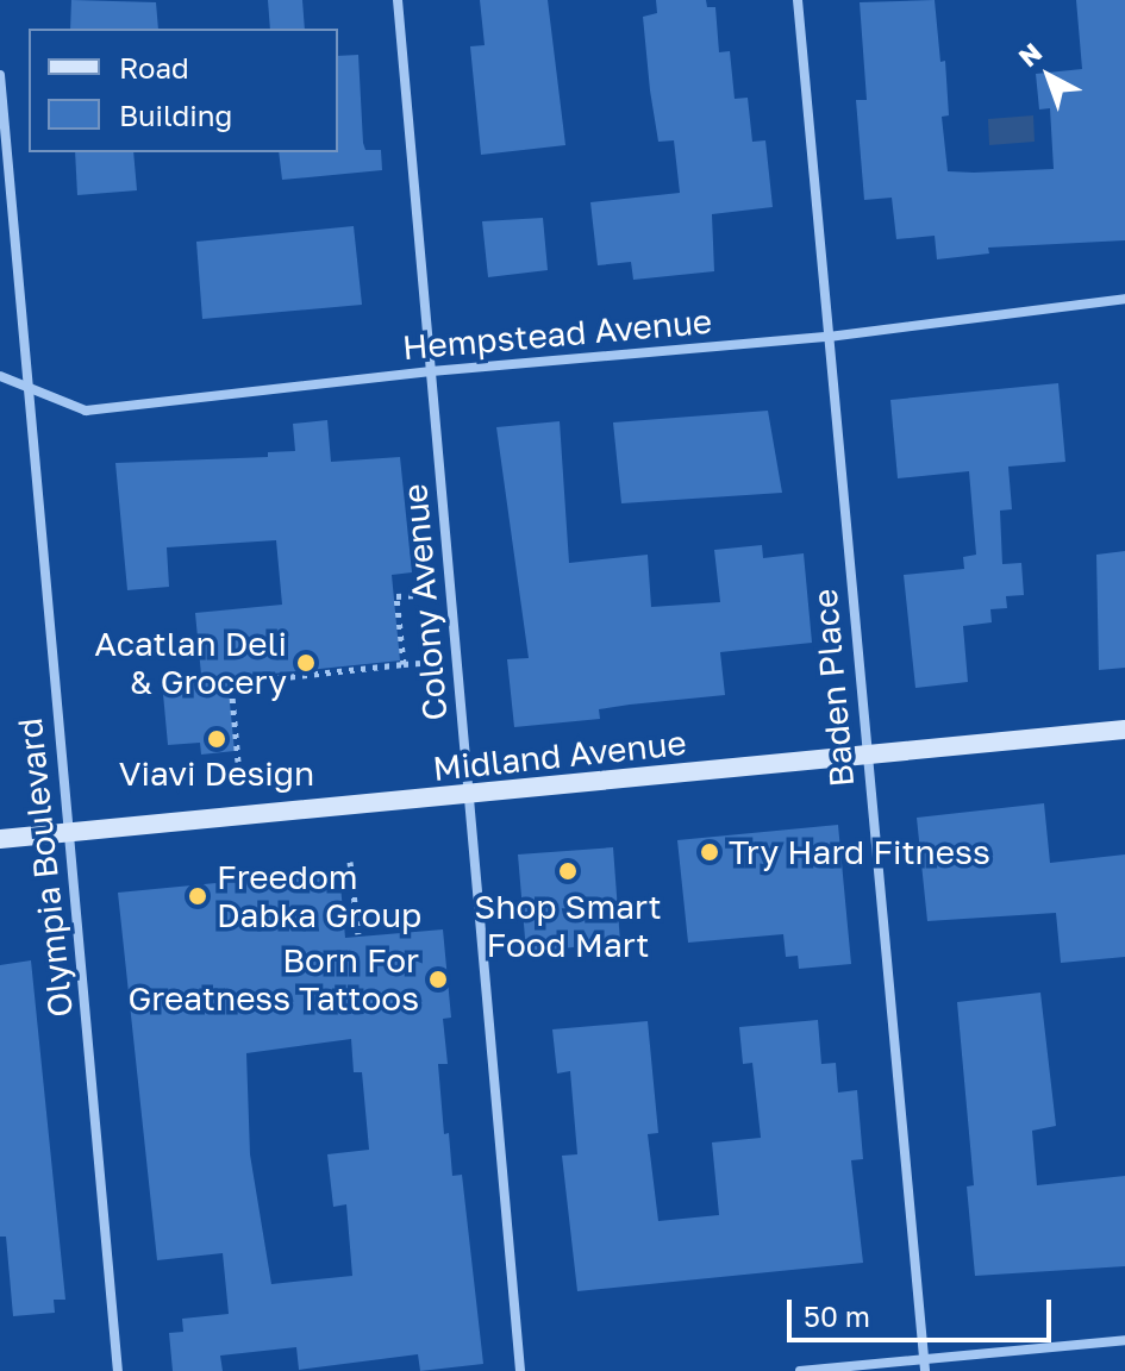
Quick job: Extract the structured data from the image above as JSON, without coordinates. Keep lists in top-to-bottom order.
{
  "streets": {
    "main road": ["Midland Avenue"],
    "street": [
      "Hempstead Avenue",
      "Colony Avenue",
      "Baden Place",
      "Olympia Boulevard"
    ]
  },
  "crossings": [
    ["Hempstead Avenue", "Colony Avenue"],
    ["Hempstead Avenue", "Baden Place"],
    ["Hempstead Avenue", "Olympia Boulevard"],
    ["Colony Avenue", "Midland Avenue"],
    ["Baden Place", "Midland Avenue"],
    ["Midland Avenue", "Olympia Boulevard"]
  ],
  "places": [
    "Acatlan Deli & Grocery",
    "Viavi Design",
    "Try Hard Fitness",
    "Shop Smart Food Mart",
    "Freedom Dabka Group",
    "Born For Greatness Tattoos"
  ],
  "legend": ["Road", "Building"],
  "scale_bar": "50 m",
  "north": "top left"
}
